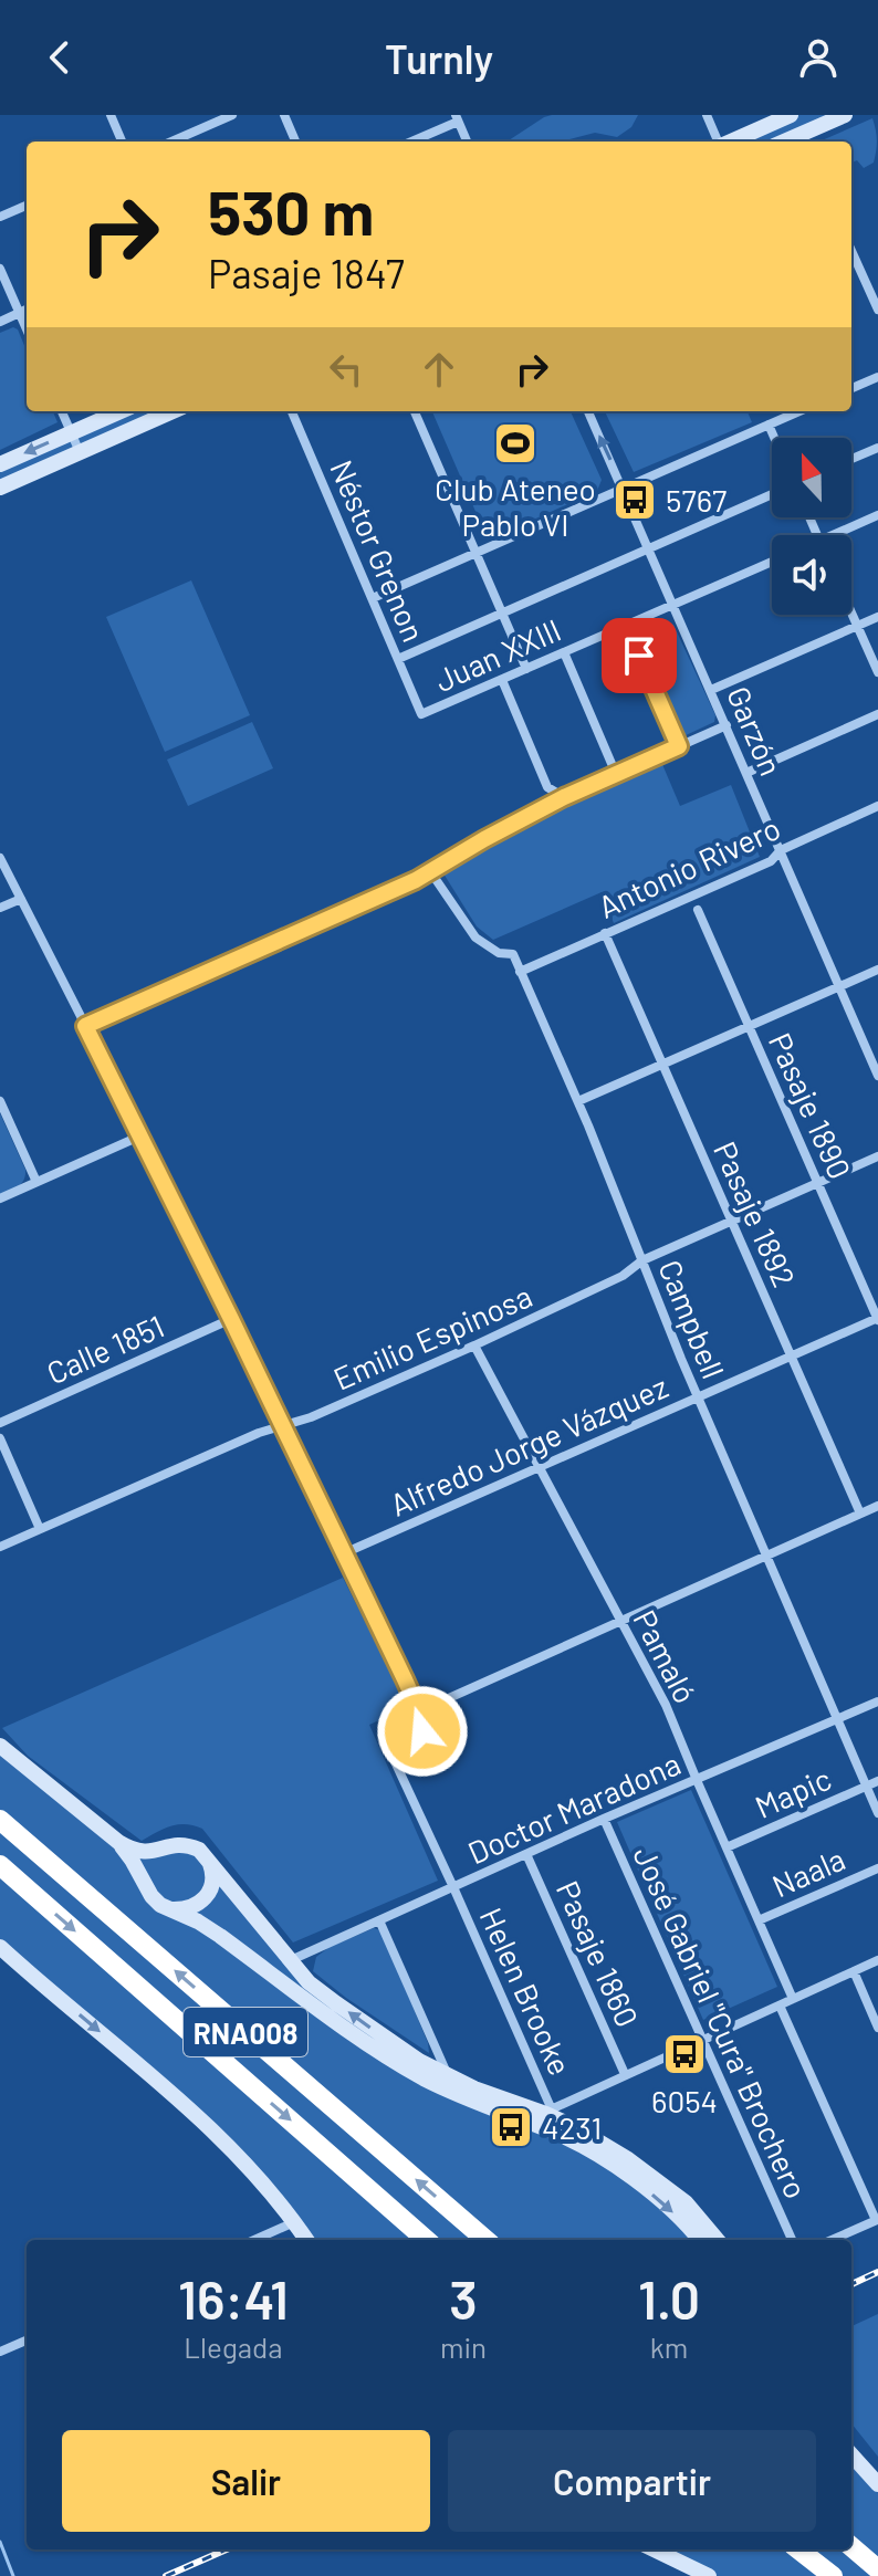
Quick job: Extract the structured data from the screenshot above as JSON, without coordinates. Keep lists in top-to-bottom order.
{
  "streets": {
    "highway": ["RNA008"],
    "street": [
      "Néstor Grenon",
      "Juan XXIII",
      "Garzón",
      "Antonio Rivero",
      "Pasaje 1890",
      "Pasaje 1892",
      "Campbell",
      "Emilio Espinosa",
      "Calle 1851",
      "Alfredo Jorge Vázquez",
      "Pamaló",
      "Mapic",
      "Doctor Maradona",
      "Naala",
      "Pasaje 1860",
      "Helen Brooke",
      "José Gabriel \"Cura\" Brochero"
    ]
  },
  "crossings": [
    ["Néstor Grenon", "Juan XXIII"],
    ["Juan XXIII", "Garzón"],
    ["Garzón", "Antonio Rivero"],
    ["Antonio Rivero", "Pasaje 1892"],
    ["Antonio Rivero", "Campbell"],
    ["Pasaje 1890", "Emilio Espinosa"],
    ["Pasaje 1890", "Alfredo Jorge Vázquez"],
    ["Pasaje 1892", "Emilio Espinosa"],
    ["Pasaje 1892", "Alfredo Jorge Vázquez"],
    ["Campbell", "Emilio Espinosa"],
    ["Campbell", "Alfredo Jorge Vázquez"],
    ["Campbell", "Mapic"],
    ["Campbell", "Doctor Maradona"],
    ["Emilio Espinosa", "Pamaló"],
    ["Alfredo Jorge Vázquez", "Pamaló"],
    ["Pamaló", "Mapic"],
    ["Pamaló", "Doctor Maradona"],
    ["Pamaló", "Naala"],
    ["Doctor Maradona", "Pasaje 1860"],
    ["Doctor Maradona", "Helen Brooke"],
    ["Doctor Maradona", "José Gabriel \"Cura\" Brochero"]
  ],
  "places": {
    "sports": ["Club Ateneo Pablo VI"],
    "bus stop": ["5767", "6054", "4231"]
  },
  "north": "top",
  "page": {
    "header": "Turnly",
    "turn": ["530 m", "Pasaje 1847"],
    "eta": [
      "16:41",
      "Llegada",
      "3",
      "min",
      "1.0",
      "km"
    ],
    "buttons": ["Salir", "Compartir"]
  }
}
